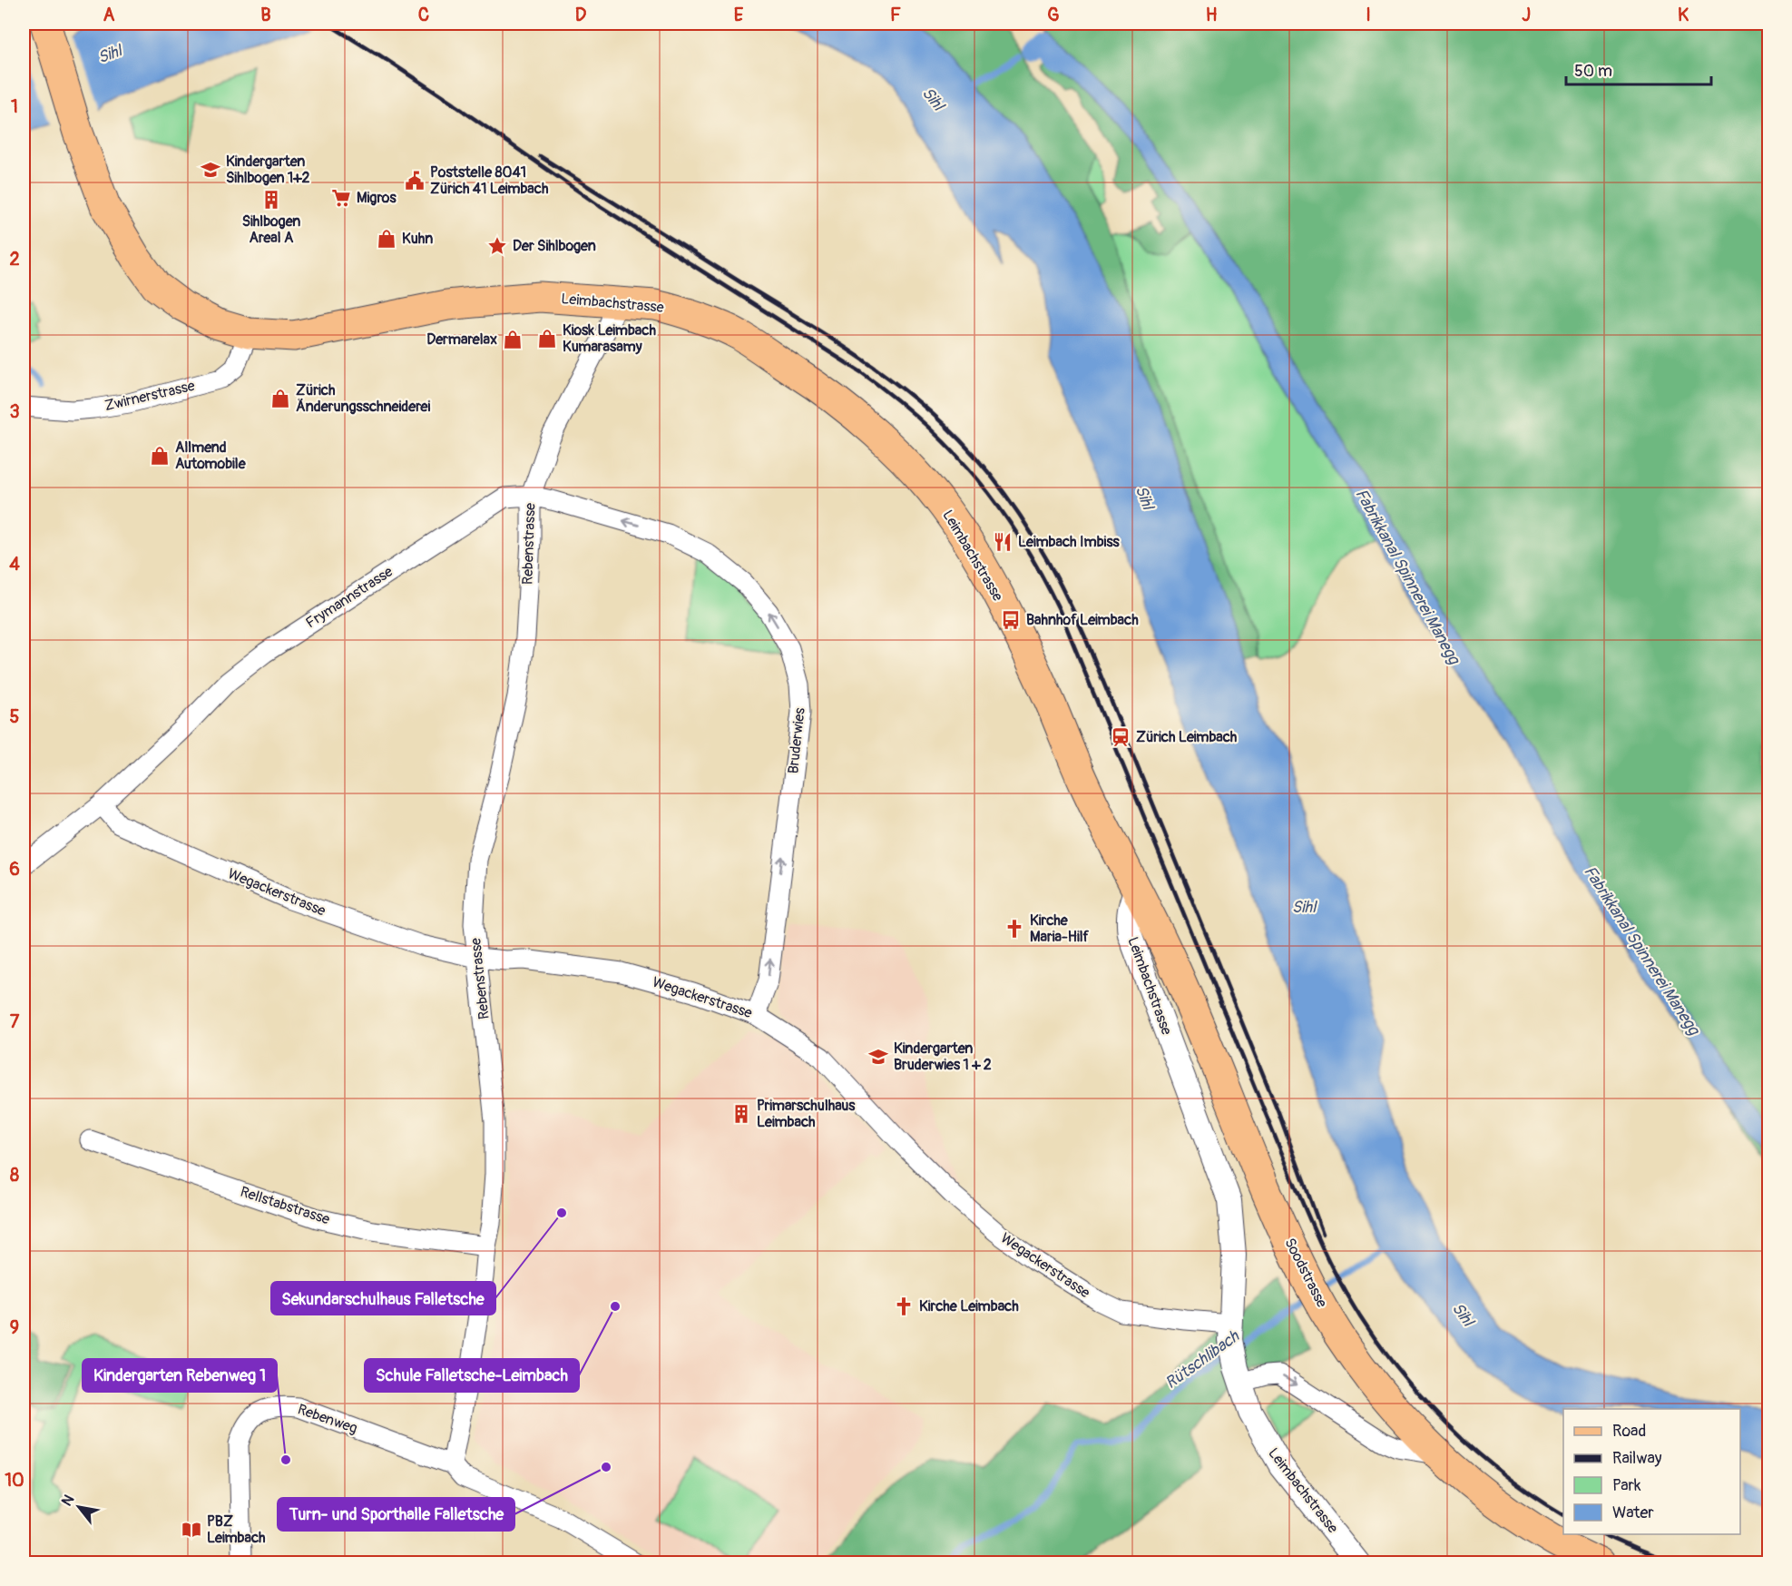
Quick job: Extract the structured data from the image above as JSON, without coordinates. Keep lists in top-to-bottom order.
{
  "streets": {
    "main road": ["Leimbachstrasse", "Soodstrasse"],
    "street": [
      "Zwirnerstrasse",
      "Rebenstrasse",
      "Frymannstrasse",
      "Bruderwies",
      "Wegackerstrasse",
      "Rellstabstrasse",
      "Rebenweg"
    ]
  },
  "crossings": [
    ["Leimbachstrasse", "Zwirnerstrasse"],
    ["Leimbachstrasse", "Wegackerstrasse"],
    ["Leimbachstrasse", "Soodstrasse"],
    ["Rebenstrasse", "Frymannstrasse"],
    ["Rebenstrasse", "Bruderwies"],
    ["Rebenstrasse", "Wegackerstrasse"],
    ["Rebenstrasse", "Rellstabstrasse"],
    ["Rebenstrasse", "Rebenweg"],
    ["Frymannstrasse", "Bruderwies"],
    ["Frymannstrasse", "Wegackerstrasse"],
    ["Bruderwies", "Wegackerstrasse"]
  ],
  "one_way": ["Bruderwies"],
  "water": ["Sihl", "Fabrikkanal Spinnerei Manegg", "Rütschlibach"],
  "places": {
    "school or university": ["Kindergarten Sihlbogen 1+2", "Kindergarten Bruderwies 1 + 2"],
    "public building": ["Poststelle 8041 Zürich 41 Leimbach"],
    "supermarket": ["Migros"],
    "building": ["Sihlbogen Areal A", "Primarschulhaus Leimbach"],
    "shop": [
      "Kuhn",
      "Kiosk Leimbach Kumarasamy",
      "Dermarelax",
      "Zürich Änderungsschneiderei",
      "Allmend Automobile"
    ],
    "place": ["Der Sihlbogen"],
    "restaurant": ["Leimbach Imbiss"],
    "bus stop": ["Bahnhof Leimbach"],
    "station": ["Zürich Leimbach"],
    "church": ["Kirche Maria-Hilf", "Kirche Leimbach"],
    "other": [
      "Sekundarschulhaus Falletsche",
      "Schule Falletsche-Leimbach",
      "Kindergarten Rebenweg 1",
      "Turn- und Sporthalle Falletsche"
    ],
    "library": ["PBZ Leimbach"]
  },
  "legend": [
    "Road",
    "Railway",
    "Park",
    "Water"
  ],
  "scale_bar": "50 m",
  "north": "top left",
  "grid": {
    "columns": [
      "A",
      "B",
      "C",
      "D",
      "E",
      "F",
      "G",
      "H",
      "I",
      "J",
      "K"
    ],
    "rows": [
      "1",
      "2",
      "3",
      "4",
      "5",
      "6",
      "7",
      "8",
      "9",
      "10"
    ]
  }
}
